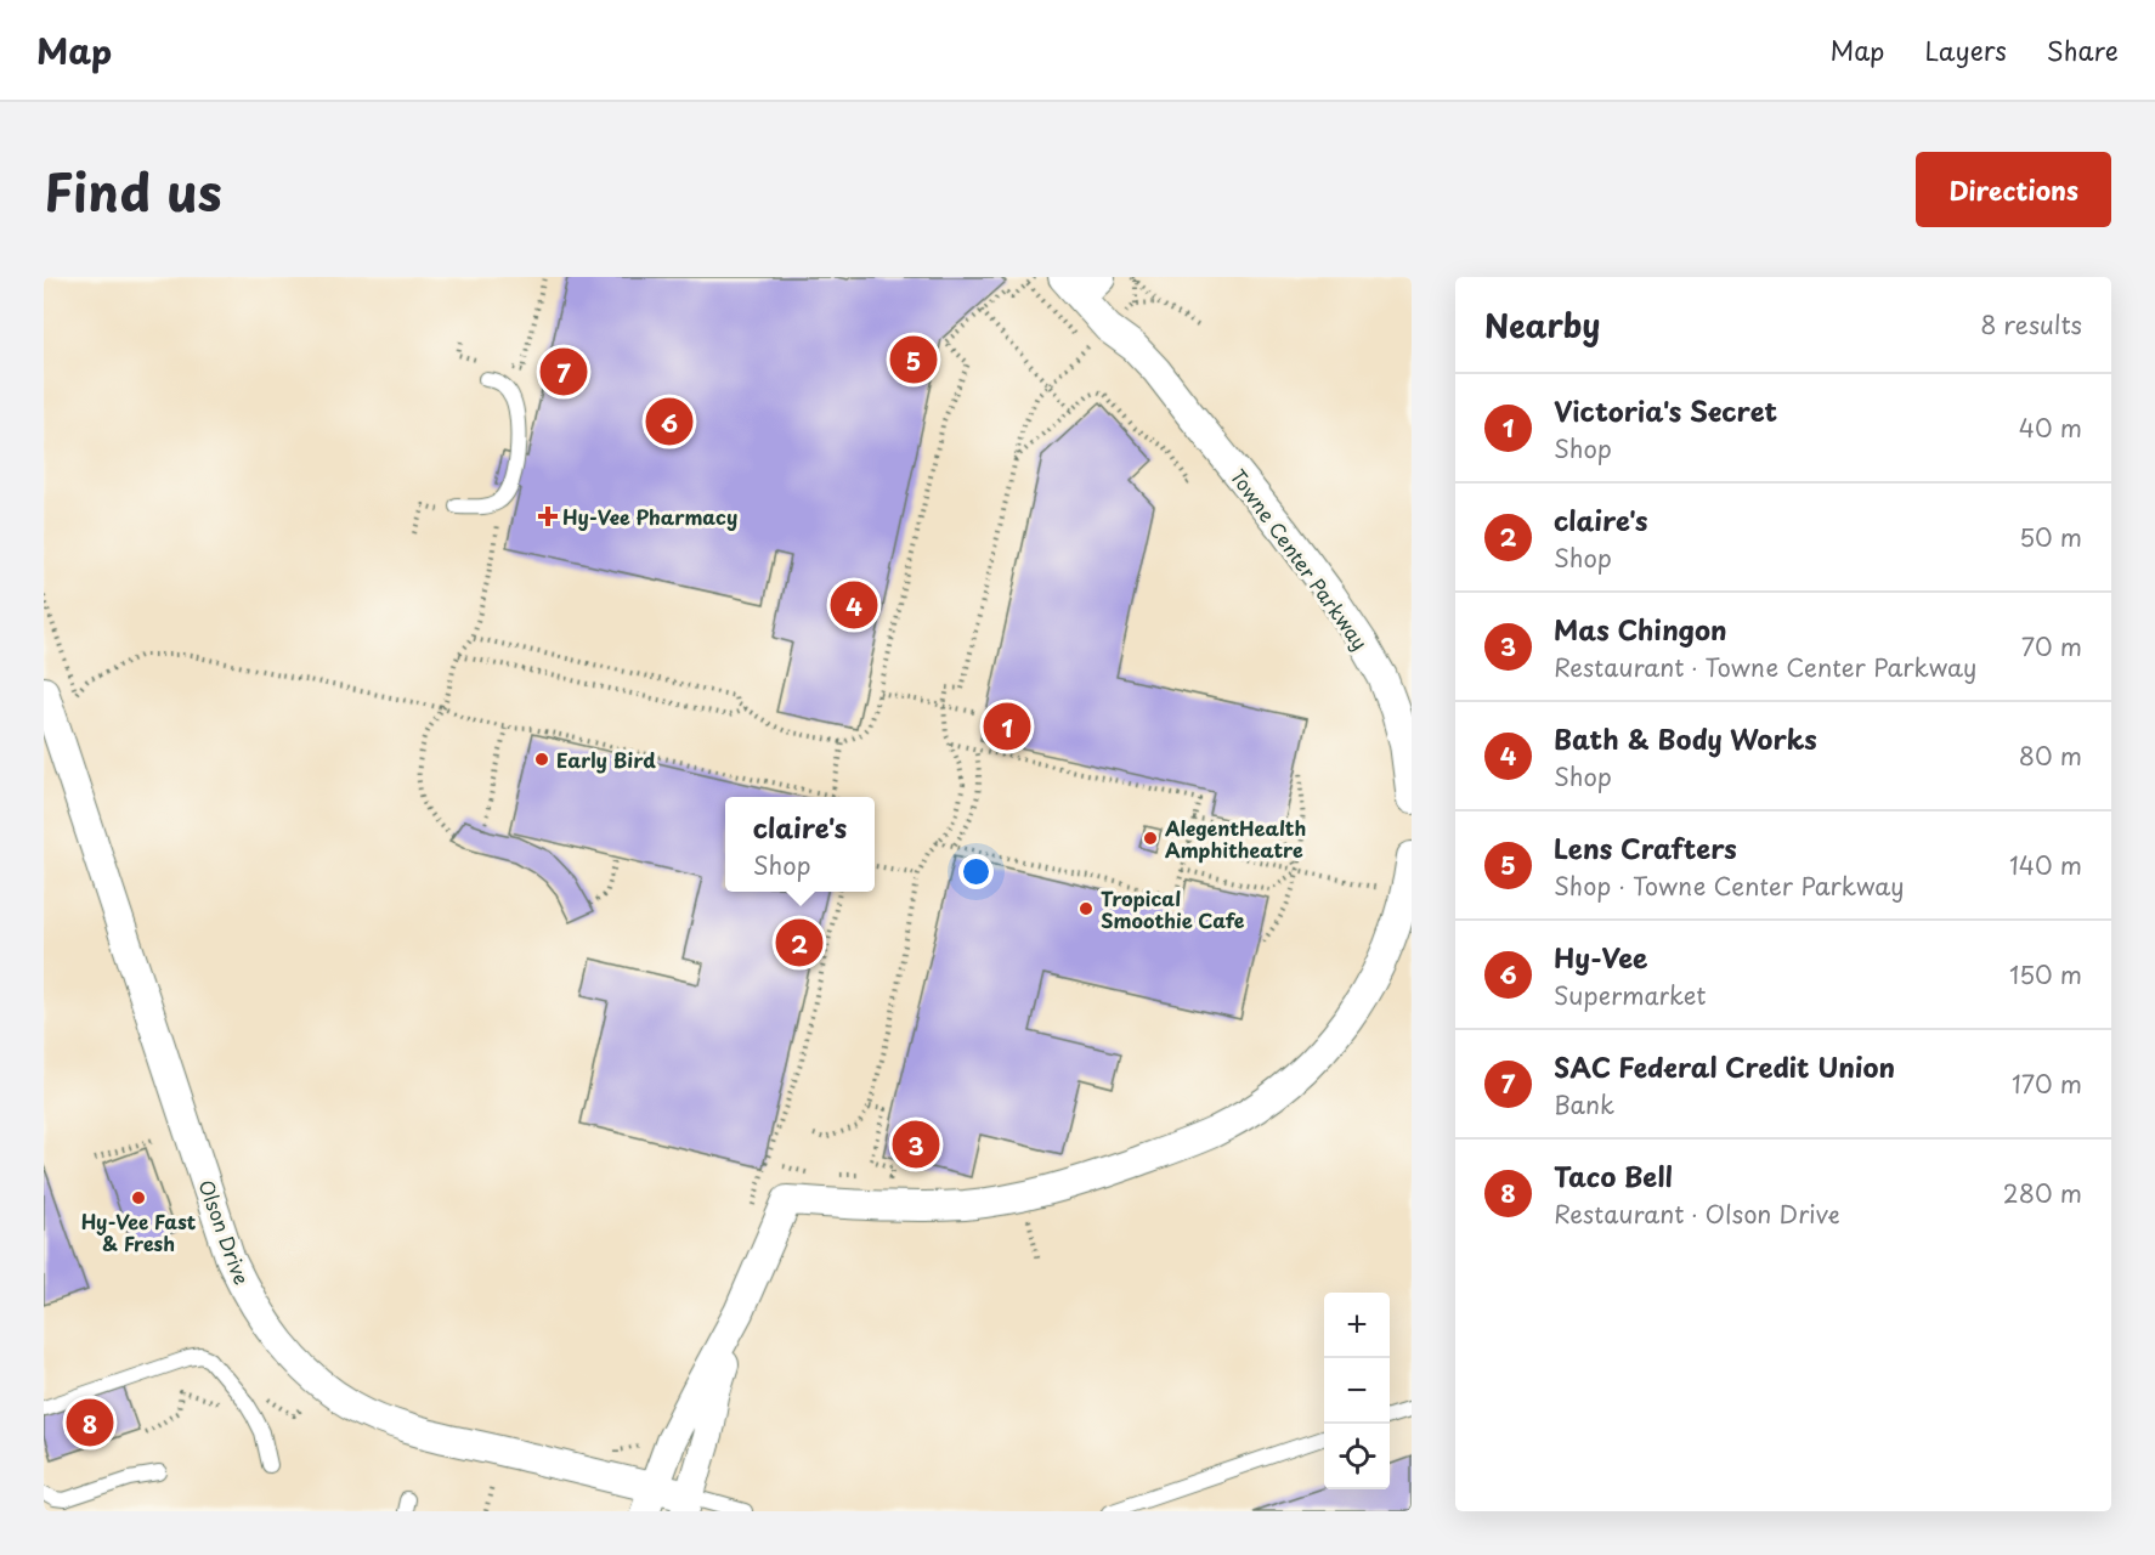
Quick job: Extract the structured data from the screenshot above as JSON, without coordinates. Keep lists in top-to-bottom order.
{
  "streets": {
    "street": ["Towne Center Parkway", "Olson Drive"]
  },
  "places": {
    "health": ["Hy-Vee Pharmacy"],
    "other": [
      "Early Bird",
      "AlegentHealth Amphitheatre",
      "Tropical Smoothie Cafe",
      "Hy-Vee Fast & Fresh"
    ]
  },
  "page": {
    "header": "Map",
    "nav": ["Map", "Layers", "Share"],
    "title": "Find us",
    "buttons": "Directions",
    "heading": ["Nearby", "8 results"],
    "pins": [
      "5",
      "7",
      "6",
      "4",
      "1",
      "2",
      "3",
      "8"
    ],
    "list": [
      {
        "mark": "1",
        "name": "Victoria's Secret",
        "note": "Shop",
        "value": "40 m"
      },
      {
        "mark": "2",
        "name": "claire's",
        "note": "Shop",
        "value": "50 m"
      },
      {
        "mark": "3",
        "name": "Mas Chingon",
        "note": "Restaurant · Towne Center Parkway",
        "value": "70 m"
      },
      {
        "mark": "4",
        "name": "Bath & Body Works",
        "note": "Shop",
        "value": "80 m"
      },
      {
        "mark": "5",
        "name": "Lens Crafters",
        "note": "Shop · Towne Center Parkway",
        "value": "140 m"
      },
      {
        "mark": "6",
        "name": "Hy-Vee",
        "note": "Supermarket",
        "value": "150 m"
      },
      {
        "mark": "7",
        "name": "SAC Federal Credit Union",
        "note": "Bank",
        "value": "170 m"
      },
      {
        "mark": "8",
        "name": "Taco Bell",
        "note": "Restaurant · Olson Drive",
        "value": "280 m"
      }
    ],
    "popup": ["claire's", "Shop"],
    "map_buttons": ["+", "−"]
  }
}
